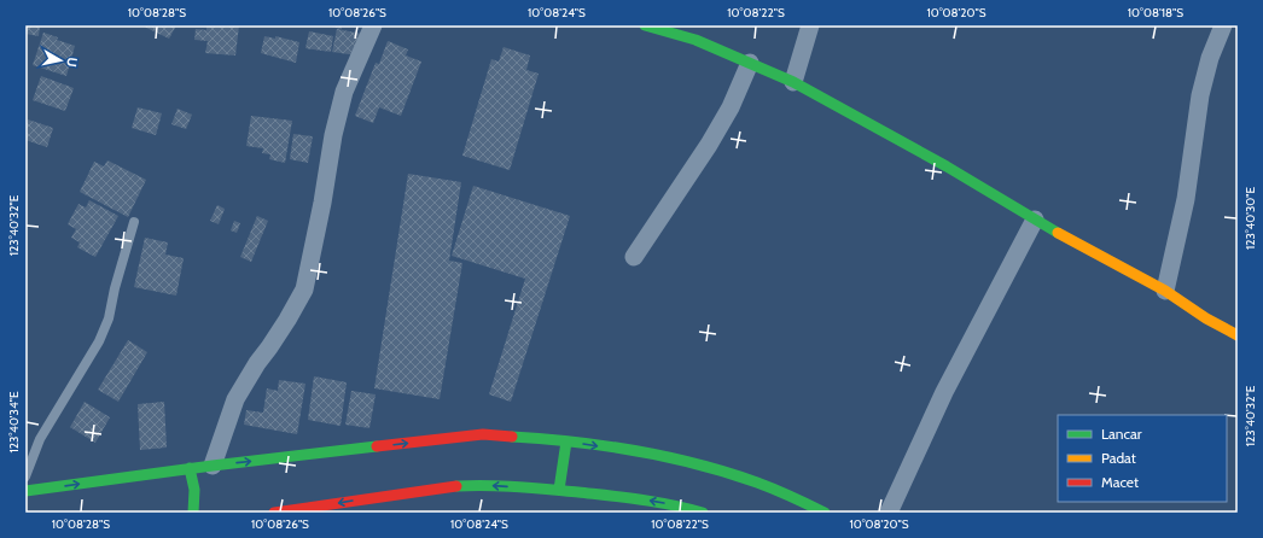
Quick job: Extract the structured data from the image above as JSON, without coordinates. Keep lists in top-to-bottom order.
{
  "legend": ["Lancar", "Padat", "Macet"],
  "north": "right",
  "coordinates": [
    "10°08'28\"S",
    "10°08'26\"S",
    "10°08'24\"S",
    "10°08'22\"S",
    "10°08'20\"S",
    "10°08'18\"S",
    "123°40'30\"E",
    "123°40'32\"E",
    "123°40'34\"E"
  ]
}
